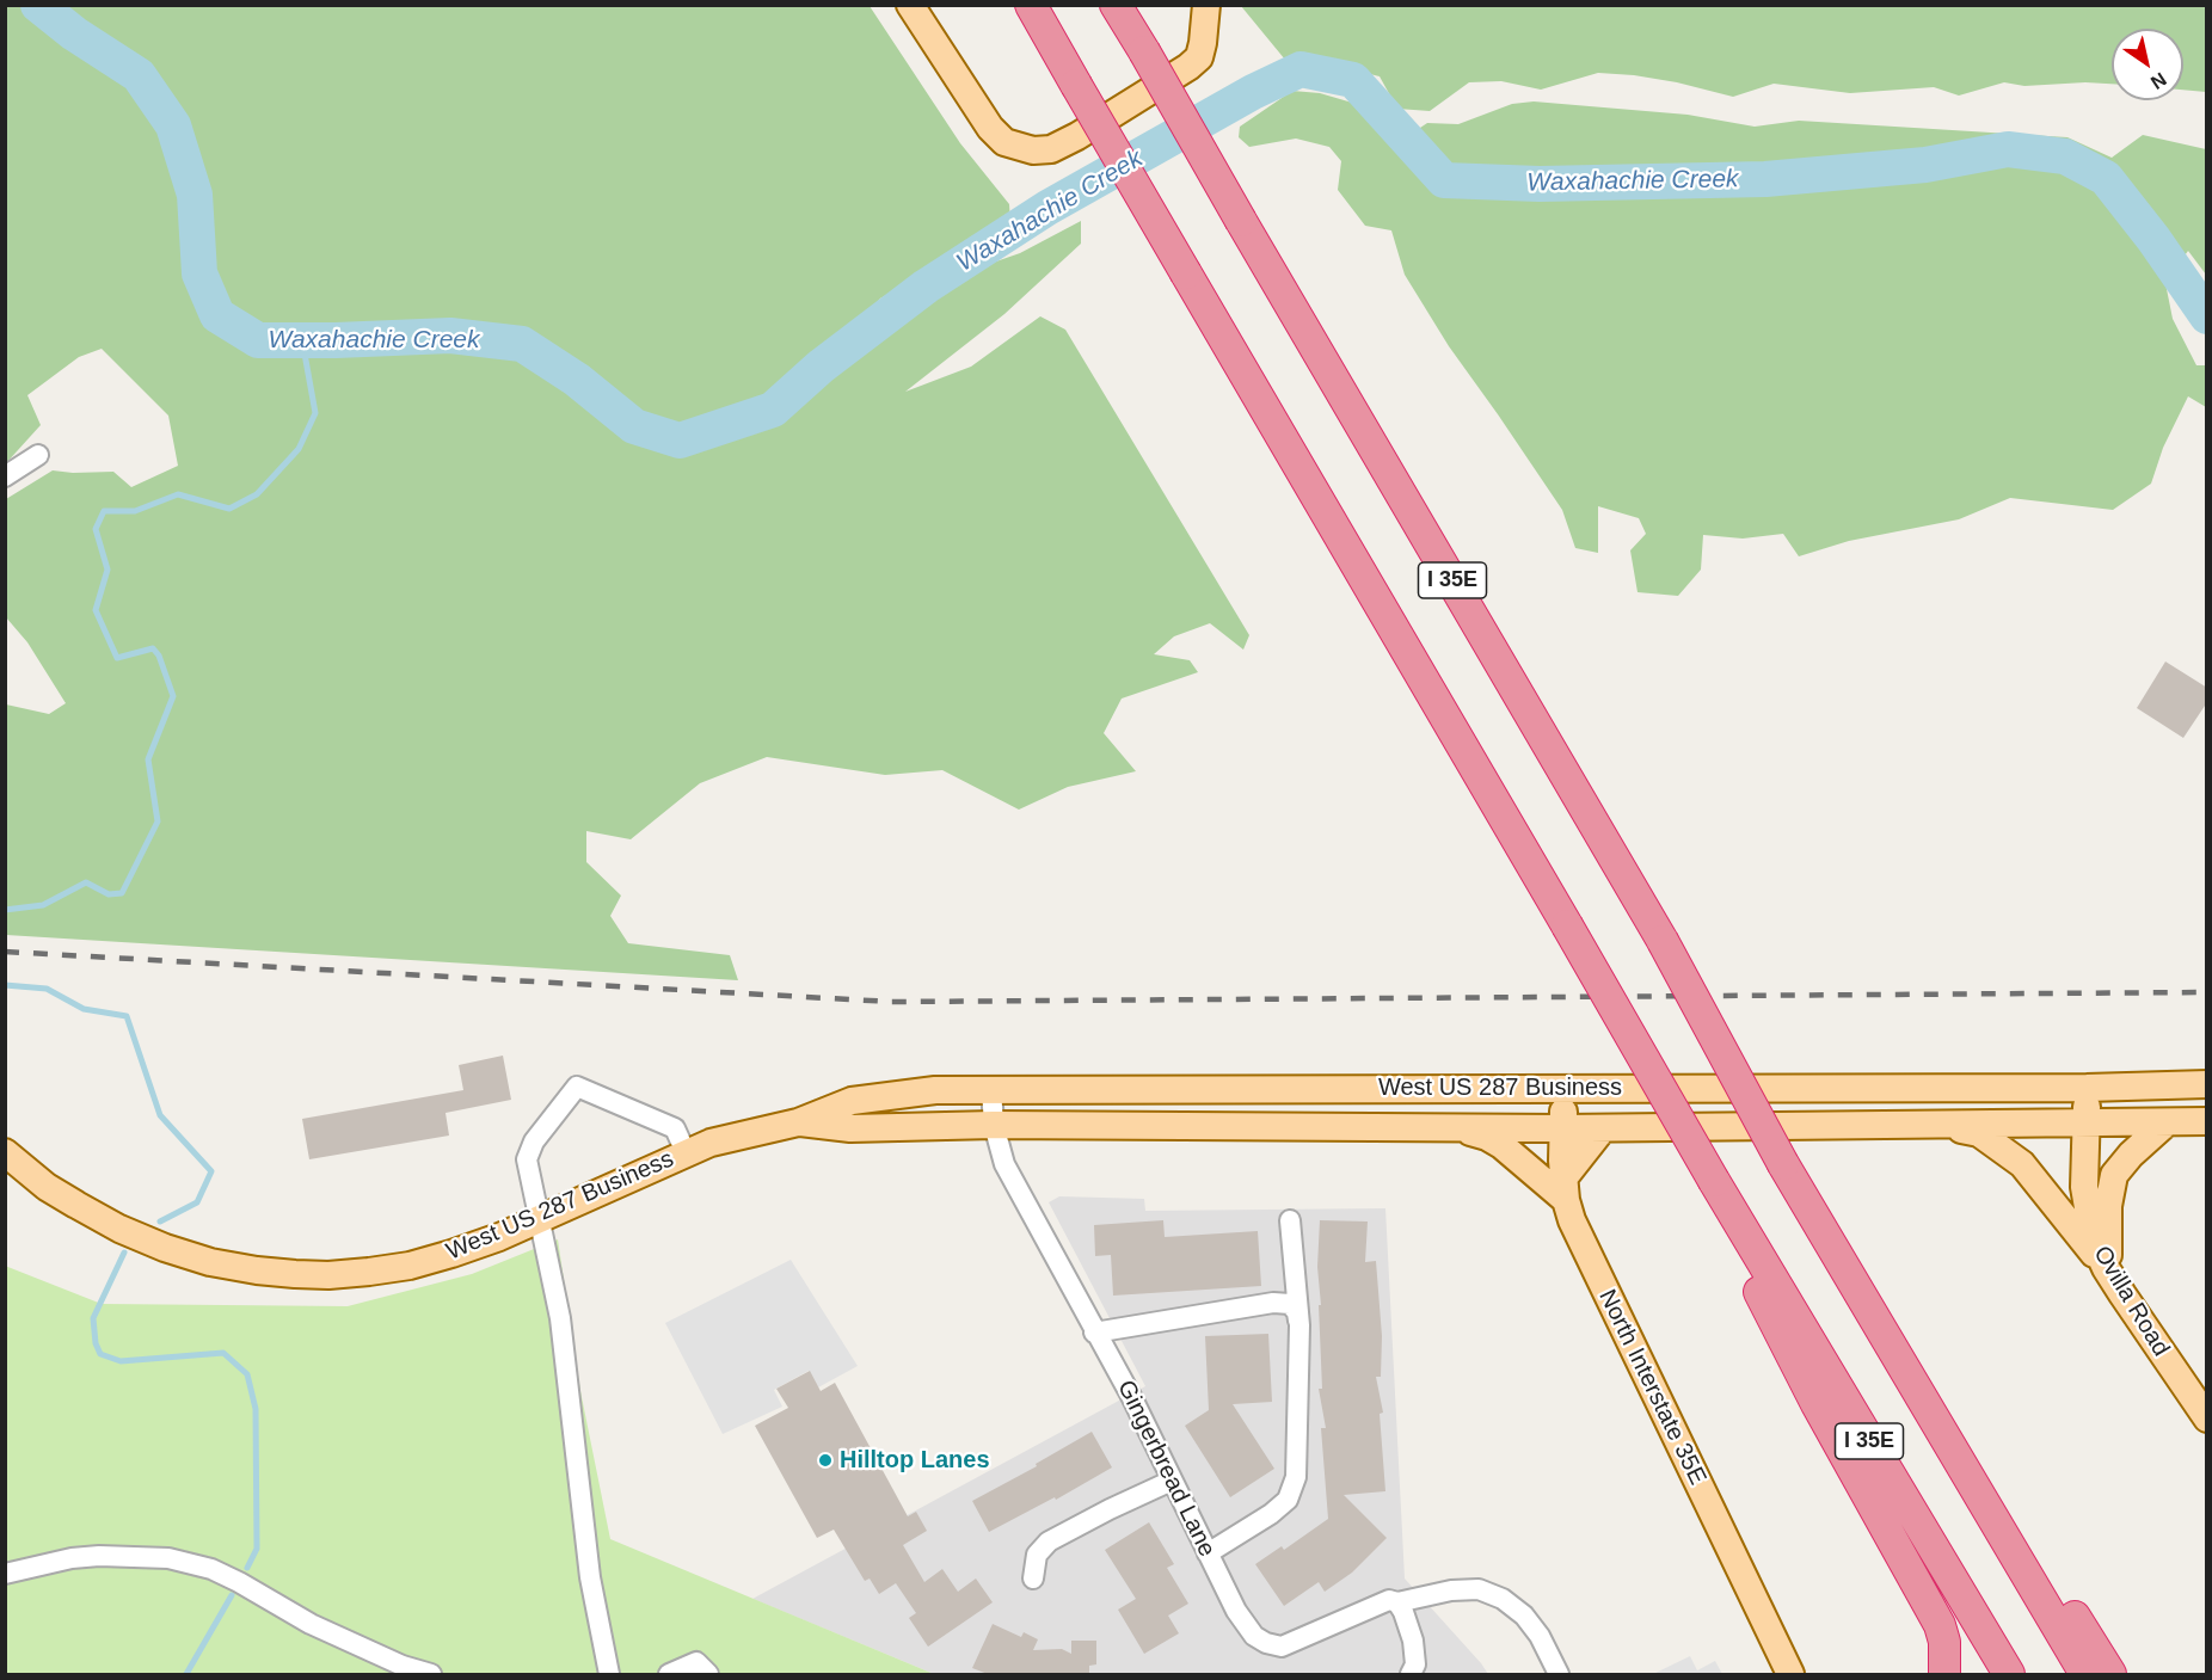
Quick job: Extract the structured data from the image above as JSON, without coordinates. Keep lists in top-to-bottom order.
{
  "streets": {
    "highway": ["I 35E"],
    "main road": ["West US 287 Business", "Ovilla Road", "North Interstate 35E"],
    "street": ["Gingerbread Lane"]
  },
  "crossings": [
    ["West US 287 Business", "Ovilla Road"],
    ["West US 287 Business", "North Interstate 35E"],
    ["West US 287 Business", "Gingerbread Lane"]
  ],
  "water": ["Waxahachie Creek"],
  "places": ["Hilltop Lanes"],
  "north": "bottom right"
}
